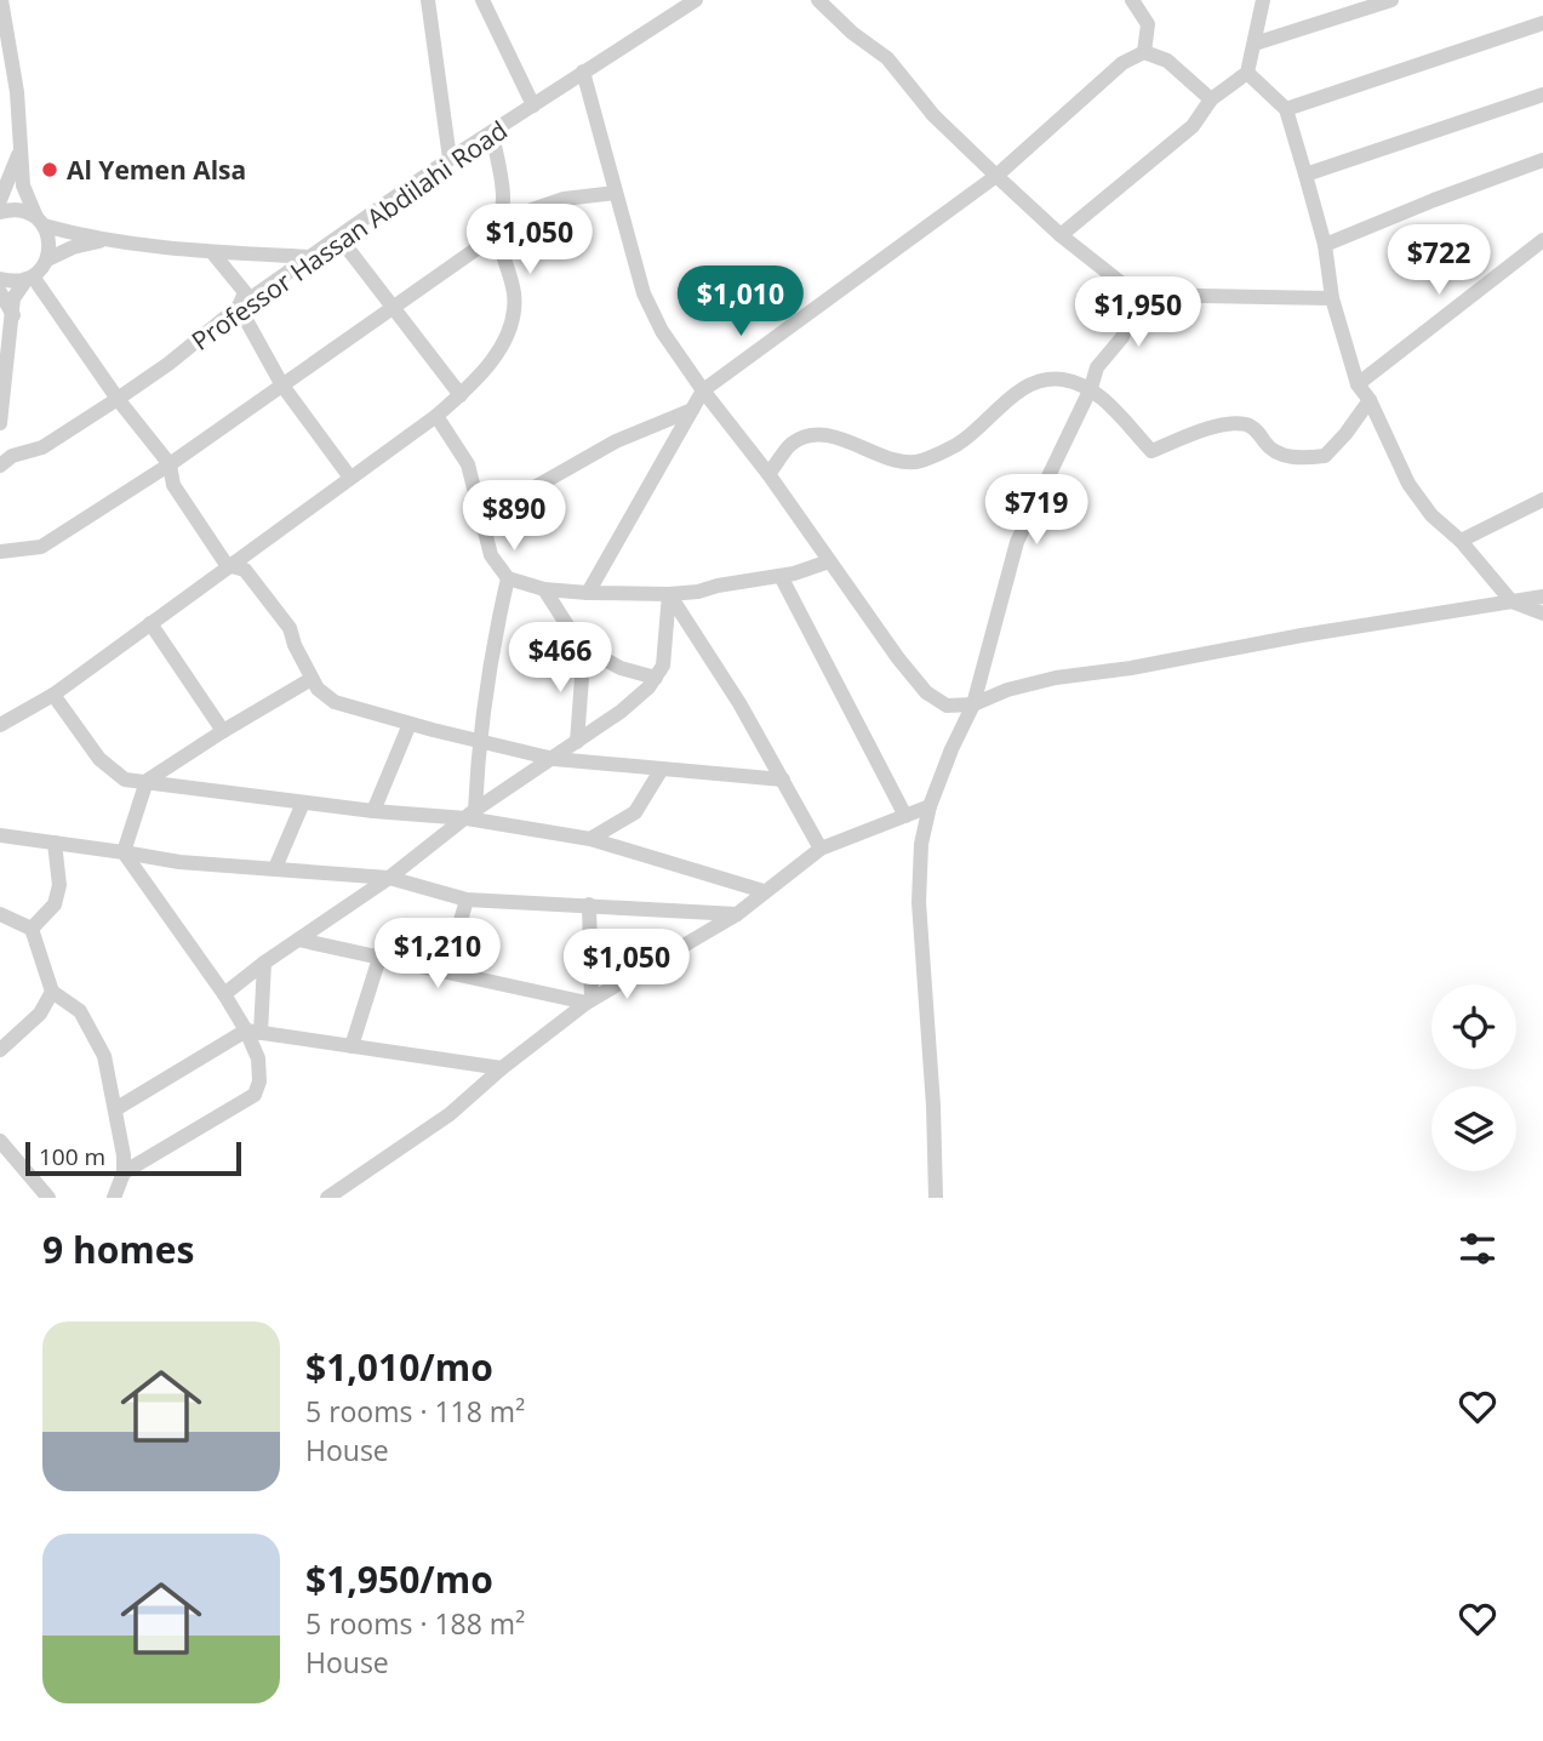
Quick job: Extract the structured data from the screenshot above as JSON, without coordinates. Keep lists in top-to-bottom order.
{
  "streets": {
    "street": ["Professor Hassan Abdilahi Road"]
  },
  "places": ["Al Yemen Alsa"],
  "scale_bar": "100 m",
  "page": {
    "price": [
      "$1,050",
      "$722",
      "$1,010",
      "$1,950",
      "$719",
      "$890",
      "$466",
      "$1,210",
      "$1,050"
    ],
    "scale": "100 m",
    "heading": "9 homes",
    "list": [
      {
        "name": "$1,010/mo",
        "note": "5 rooms · 118 m² · House"
      },
      {
        "name": "$1,950/mo",
        "note": "5 rooms · 188 m² · House"
      }
    ]
  }
}
